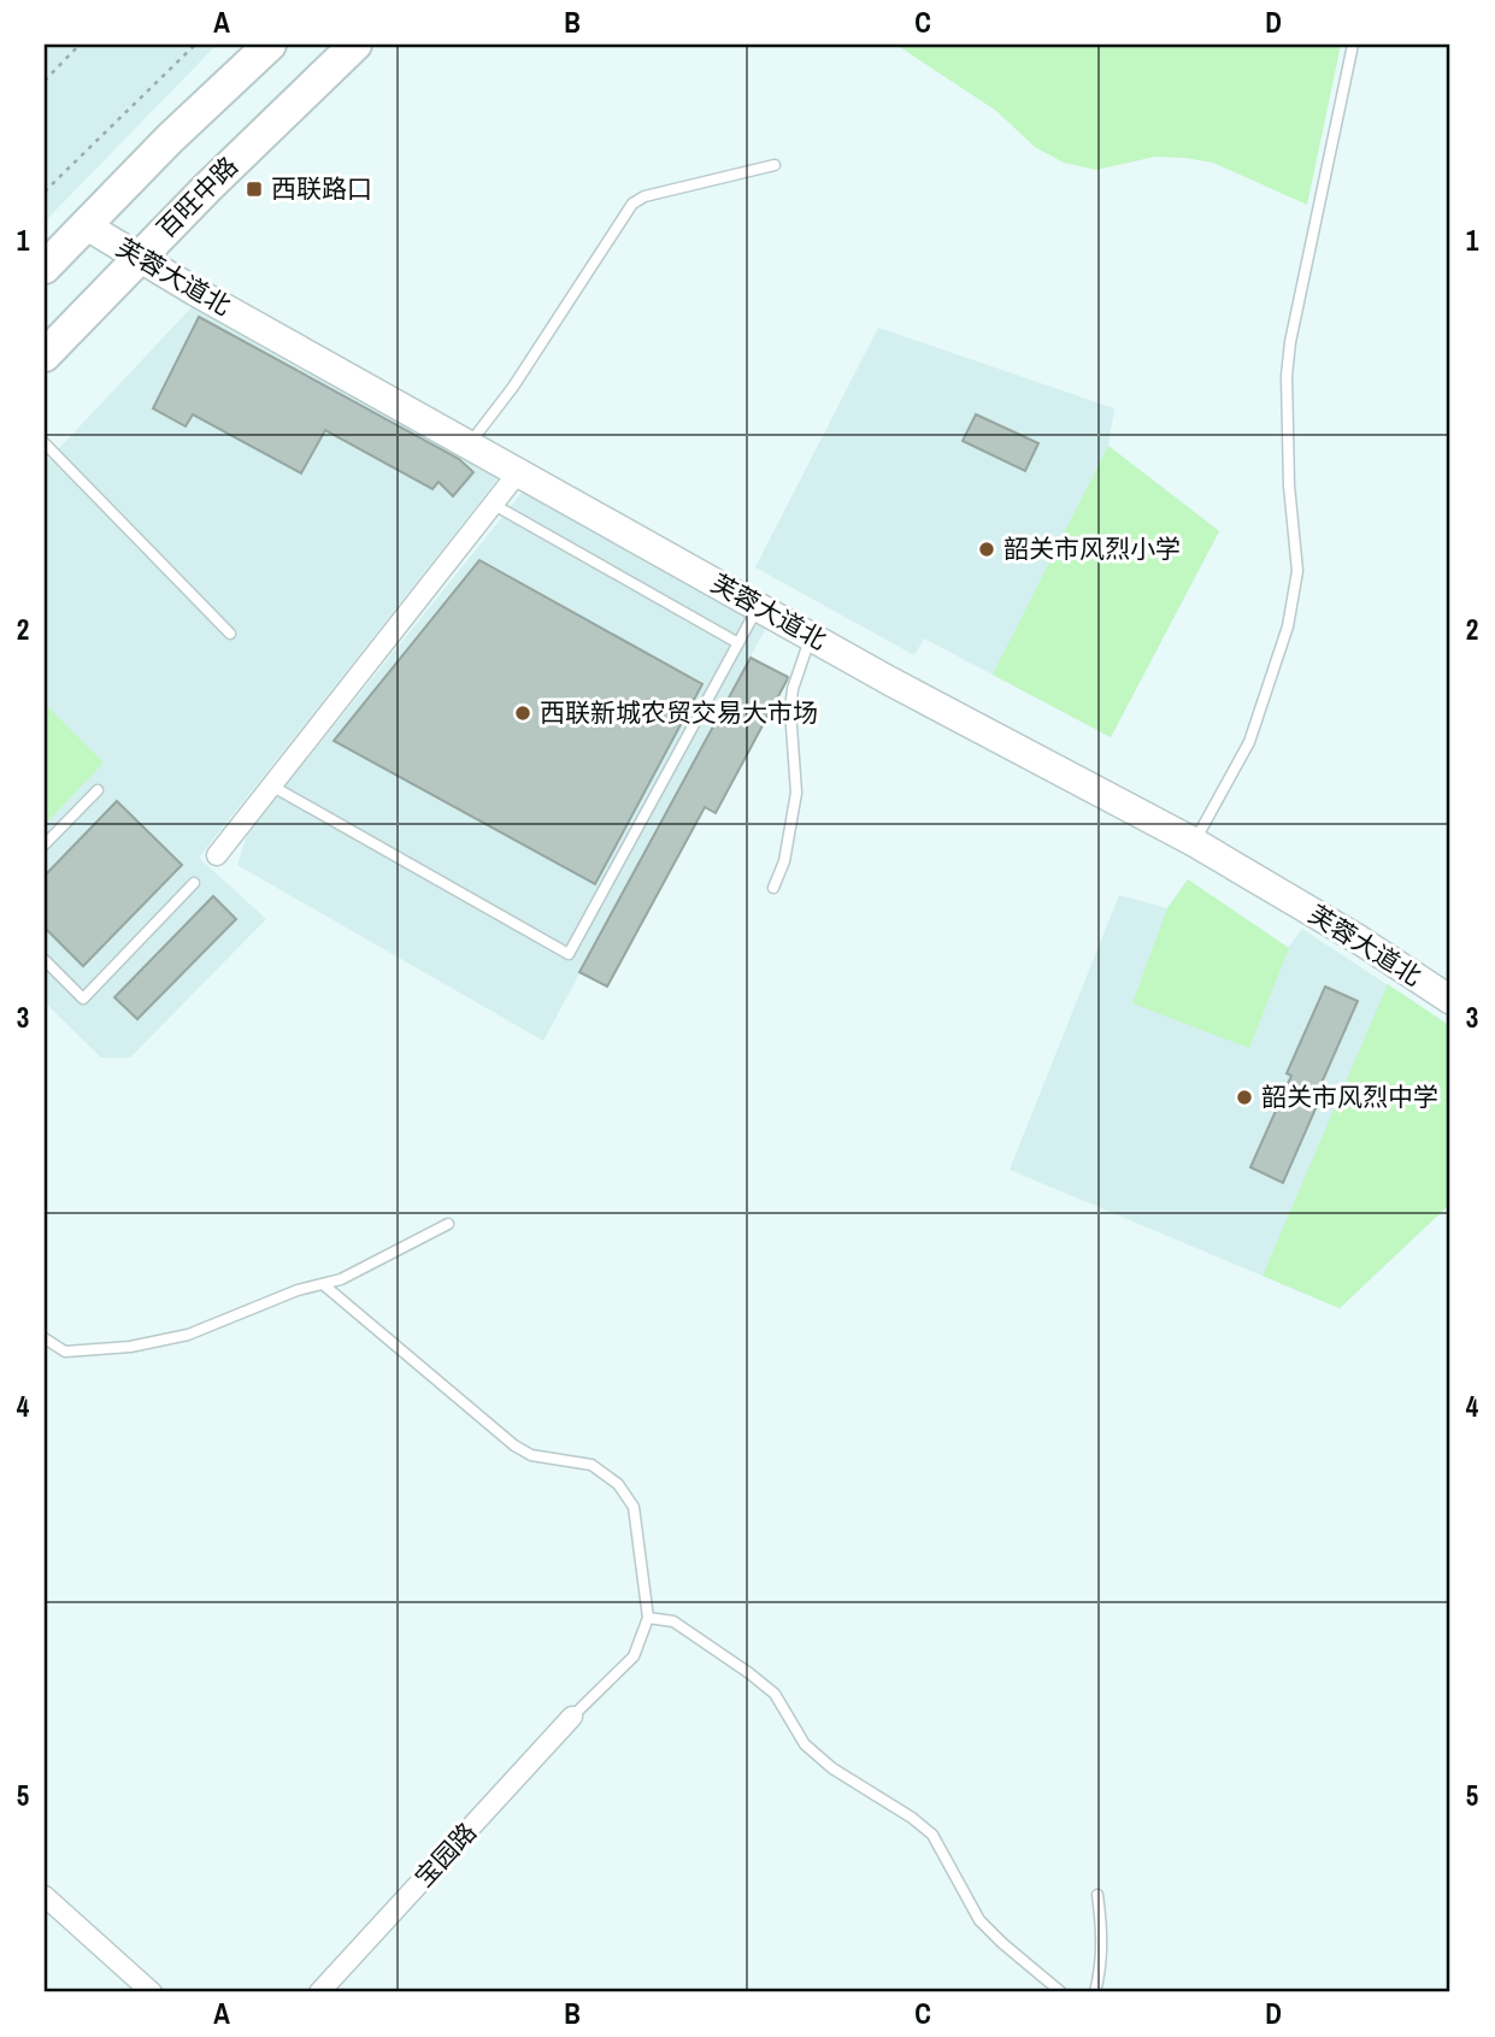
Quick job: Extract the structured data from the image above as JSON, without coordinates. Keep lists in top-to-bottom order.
{
  "streets": {
    "main road": ["百旺中路", "芙蓉大道北"],
    "street": ["宝园路"]
  },
  "crossings": [
    ["百旺中路", "芙蓉大道北"]
  ],
  "places": {
    "transit": ["西联路口"],
    "other": ["韶关市风烈小学", "西联新城农贸交易大市场", "韶关市风烈中学"]
  },
  "grid": {
    "columns": [
      "A",
      "B",
      "C",
      "D"
    ],
    "rows": [
      "1",
      "2",
      "3",
      "4",
      "5"
    ]
  }
}
